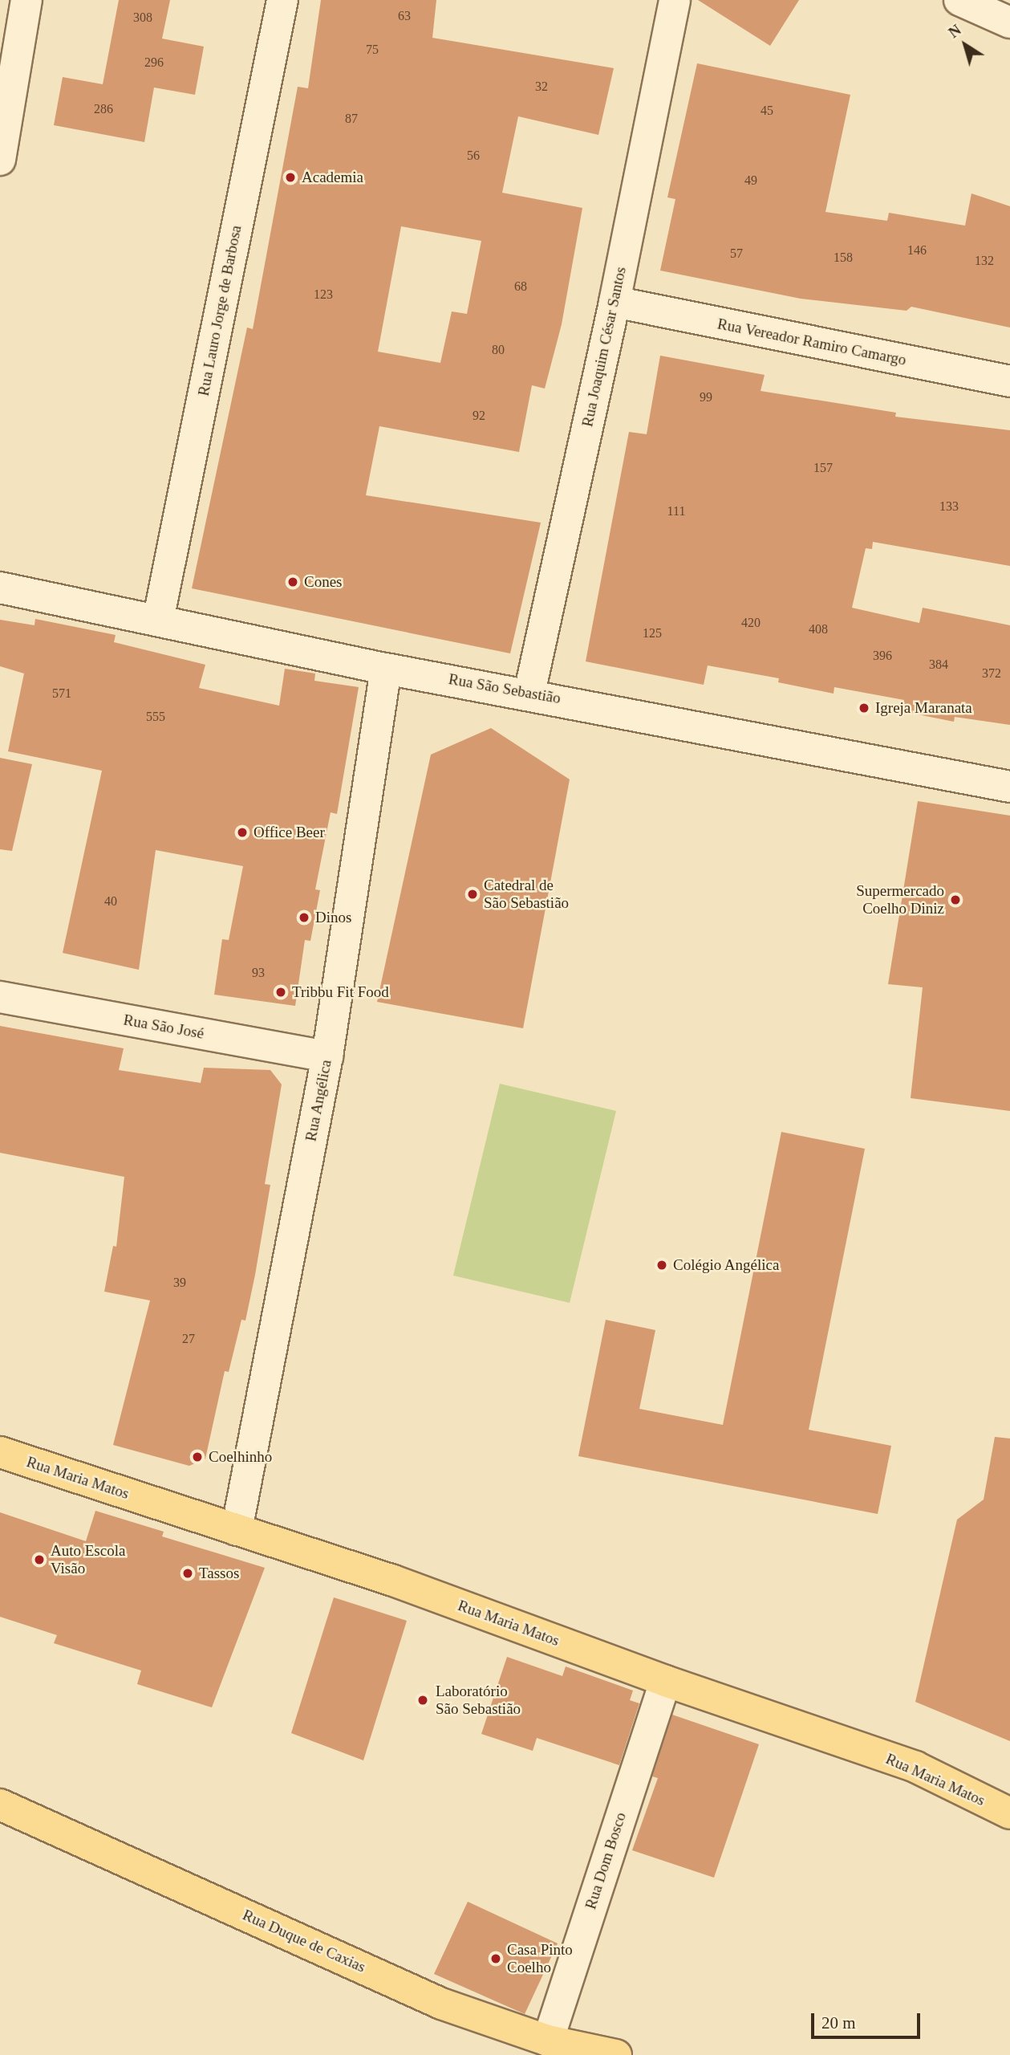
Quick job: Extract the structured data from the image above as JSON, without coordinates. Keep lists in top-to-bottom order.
{
  "streets": {
    "main road": ["Rua Maria Matos", "Rua Duque de Caxias"],
    "street": [
      "Rua Lauro Jorge de Barbosa",
      "Rua Vereador Ramiro Camargo",
      "Rua Joaquim César Santos",
      "Rua São Sebastião",
      "Rua São José",
      "Rua Angélica",
      "Rua Dom Bosco"
    ]
  },
  "crossings": [
    ["Rua Lauro Jorge de Barbosa", "Rua São Sebastião"],
    ["Rua Vereador Ramiro Camargo", "Rua Joaquim César Santos"],
    ["Rua Joaquim César Santos", "Rua São Sebastião"],
    ["Rua São Sebastião", "Rua Angélica"],
    ["Rua São José", "Rua Angélica"],
    ["Rua Angélica", "Rua Maria Matos"],
    ["Rua Maria Matos", "Rua Dom Bosco"],
    ["Rua Dom Bosco", "Rua Duque de Caxias"]
  ],
  "places": [
    "Academia",
    "Cones",
    "Igreja Maranata",
    "Office Beer",
    "Catedral de São Sebastião",
    "Supermercado Coelho Diniz",
    "Dinos",
    "Tribbu Fit Food",
    "Colégio Angélica",
    "Coelhinho",
    "Auto Escola Visão",
    "Tassos",
    "Laboratório São Sebastião",
    "Casa Pinto Coelho"
  ],
  "house_numbers": [
    "63",
    "308",
    "75",
    "296",
    "32",
    "286",
    "45",
    "87",
    "56",
    "49",
    "146",
    "57",
    "158",
    "132",
    "68",
    "123",
    "80",
    "99",
    "92",
    "157",
    "133",
    "111",
    "420",
    "408",
    "125",
    "396",
    "384",
    "372",
    "571",
    "555",
    "40",
    "93",
    "39",
    "27"
  ],
  "scale_bar": "20 m",
  "north": "top left"
}
